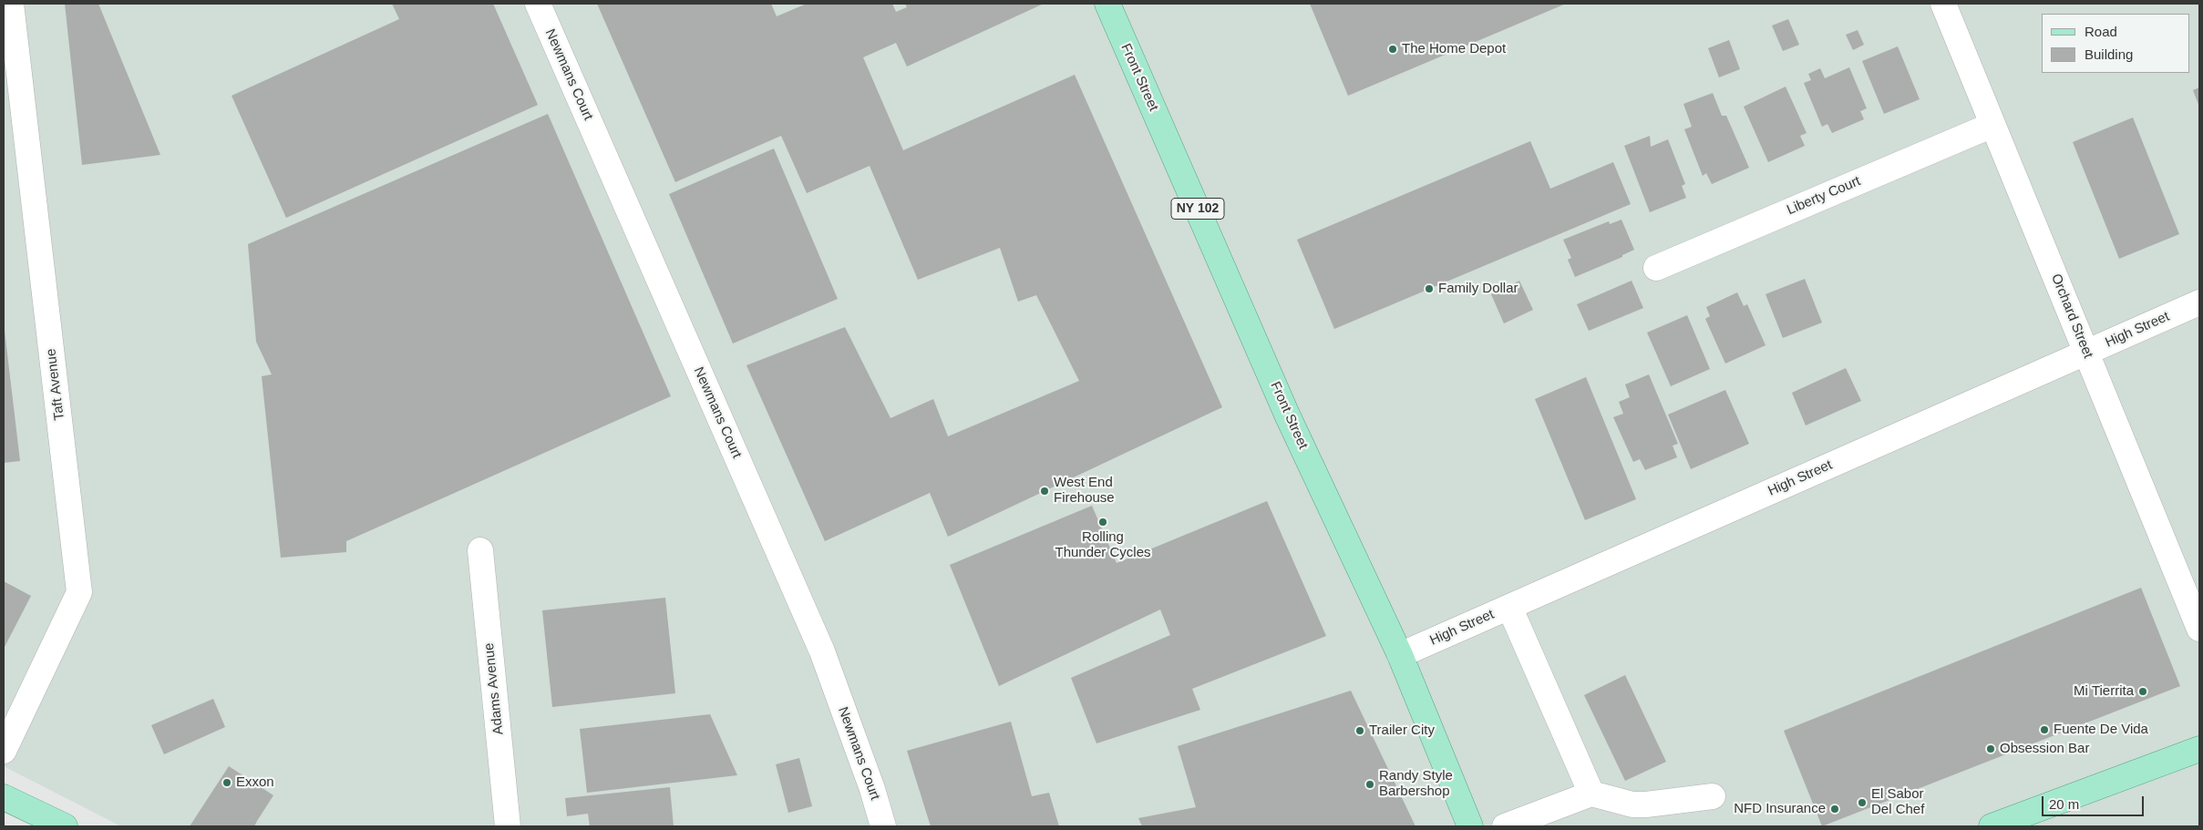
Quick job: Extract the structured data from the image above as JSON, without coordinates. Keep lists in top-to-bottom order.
{
  "streets": {
    "main road": ["Front Street", "NY 102"],
    "street": [
      "Newmans Court",
      "Liberty Court",
      "Orchard Street",
      "High Street",
      "Taft Avenue",
      "Adams Avenue"
    ]
  },
  "crossings": [
    ["Front Street", "High Street"],
    ["Liberty Court", "Orchard Street"],
    ["Orchard Street", "High Street"]
  ],
  "places": [
    "The Home Depot",
    "Family Dollar",
    "West End Firehouse",
    "Rolling Thunder Cycles",
    "Mi Tierrita",
    "Fuente De Vida",
    "Trailer City",
    "Obsession Bar",
    "Exxon",
    "Randy Style Barbershop",
    "El Sabor Del Chef",
    "NFD Insurance"
  ],
  "legend": ["Road", "Building"],
  "scale_bar": "20 m"
}
